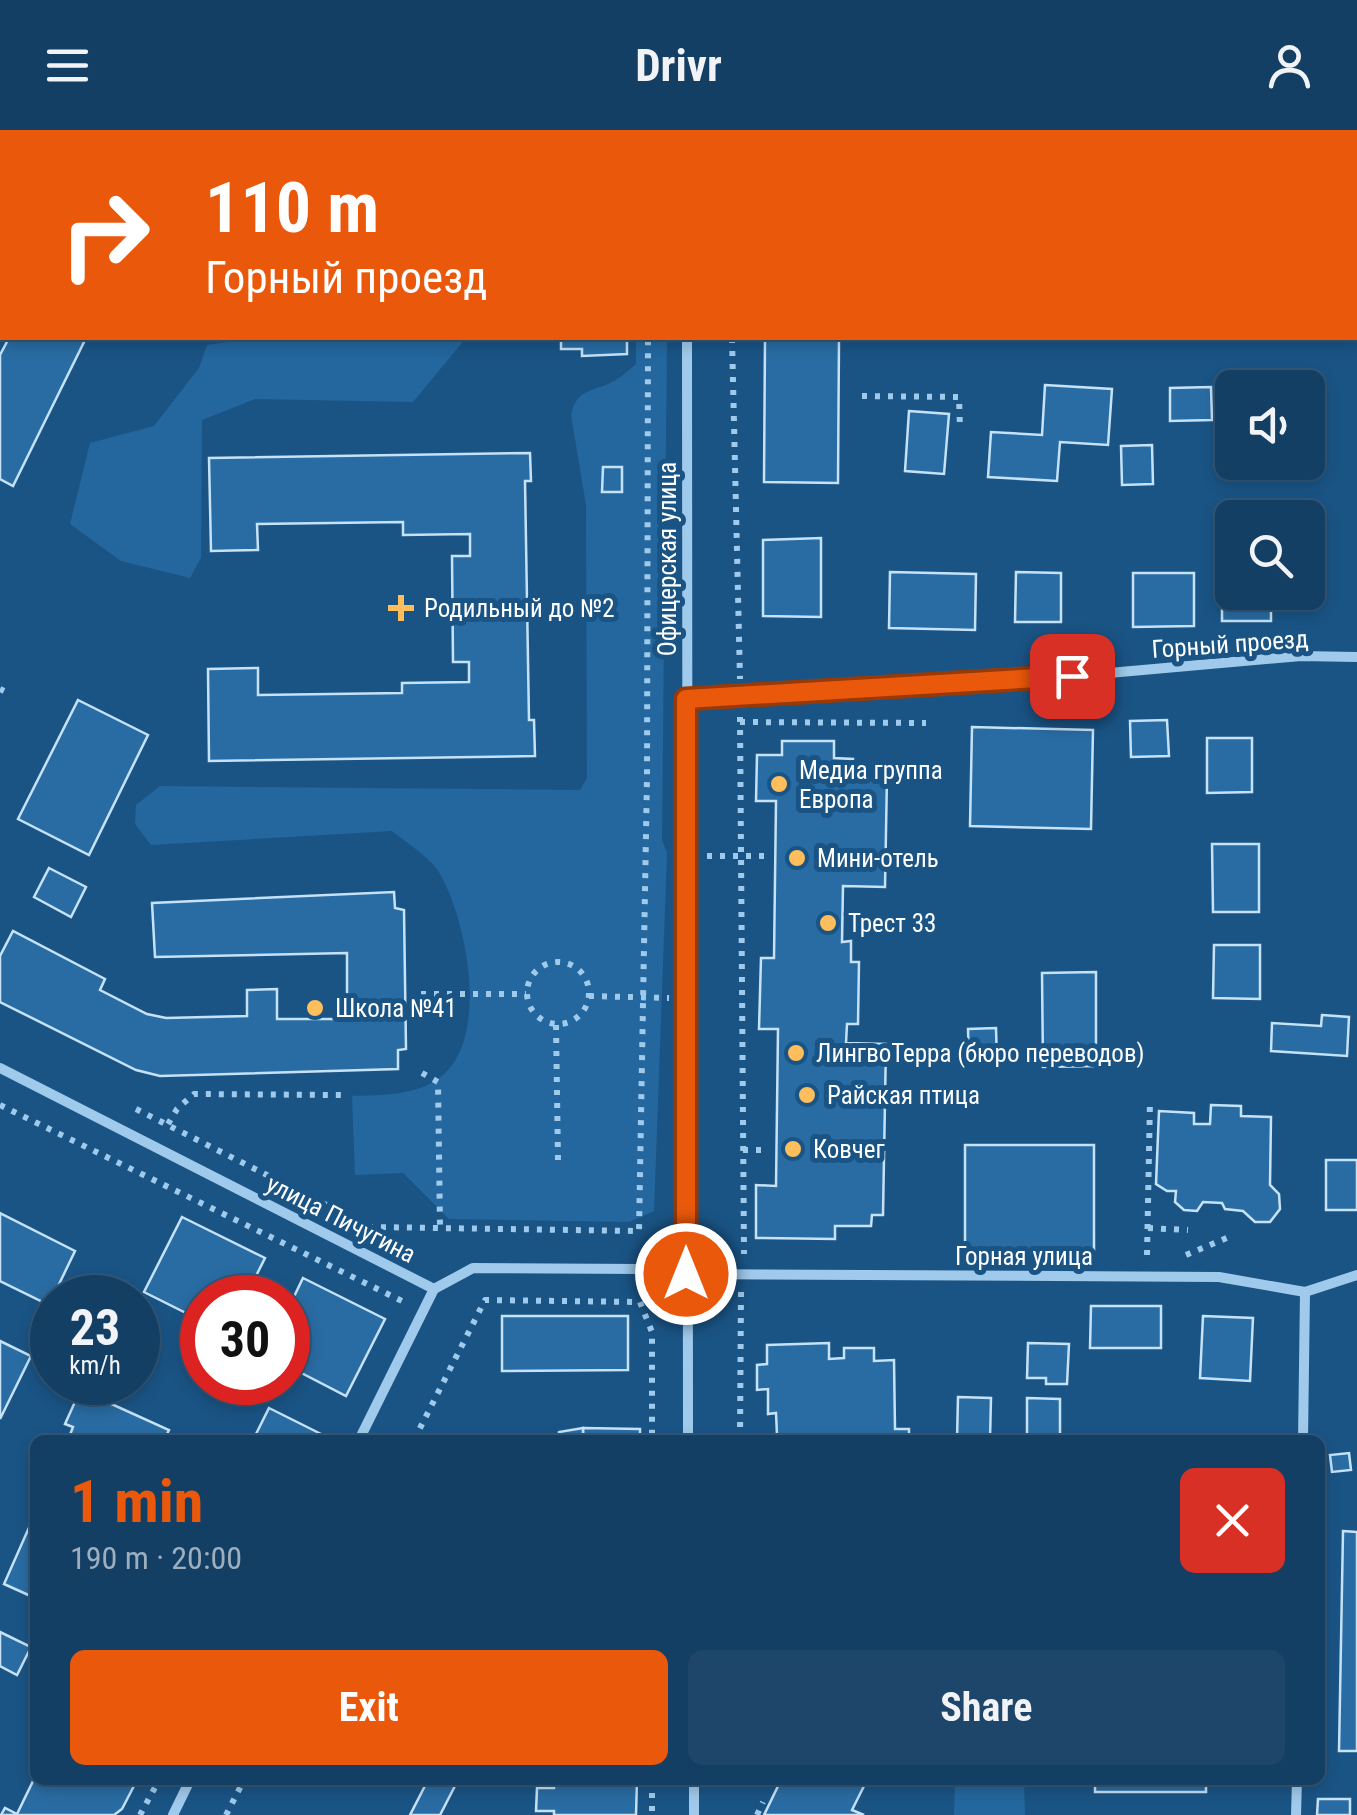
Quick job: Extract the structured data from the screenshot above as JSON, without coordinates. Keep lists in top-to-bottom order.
{
  "streets": {
    "street": [
      "Офицерская улица",
      "Горный проезд",
      "улица Пичугина",
      "Горная улица"
    ]
  },
  "crossings": [
    ["Офицерская улица", "Горный проезд"],
    ["Офицерская улица", "улица Пичугина"],
    ["Офицерская улица", "Горная улица"],
    ["улица Пичугина", "Горная улица"]
  ],
  "places": {
    "health": ["Родильный до №2"],
    "other": [
      "Медиа группа Европа",
      "Мини-отель",
      "Трест 33",
      "Школа №41",
      "ЛингвоТерра (бюро переводов)",
      "Райская птица",
      "Ковчег"
    ]
  },
  "page": {
    "header": "Drivr",
    "turn": ["110 m", "Горный проезд"],
    "speed": "23 km/h",
    "limit": "30",
    "heading": ["1 min", "190 m · 20:00"],
    "buttons": ["Exit", "Share"]
  }
}
